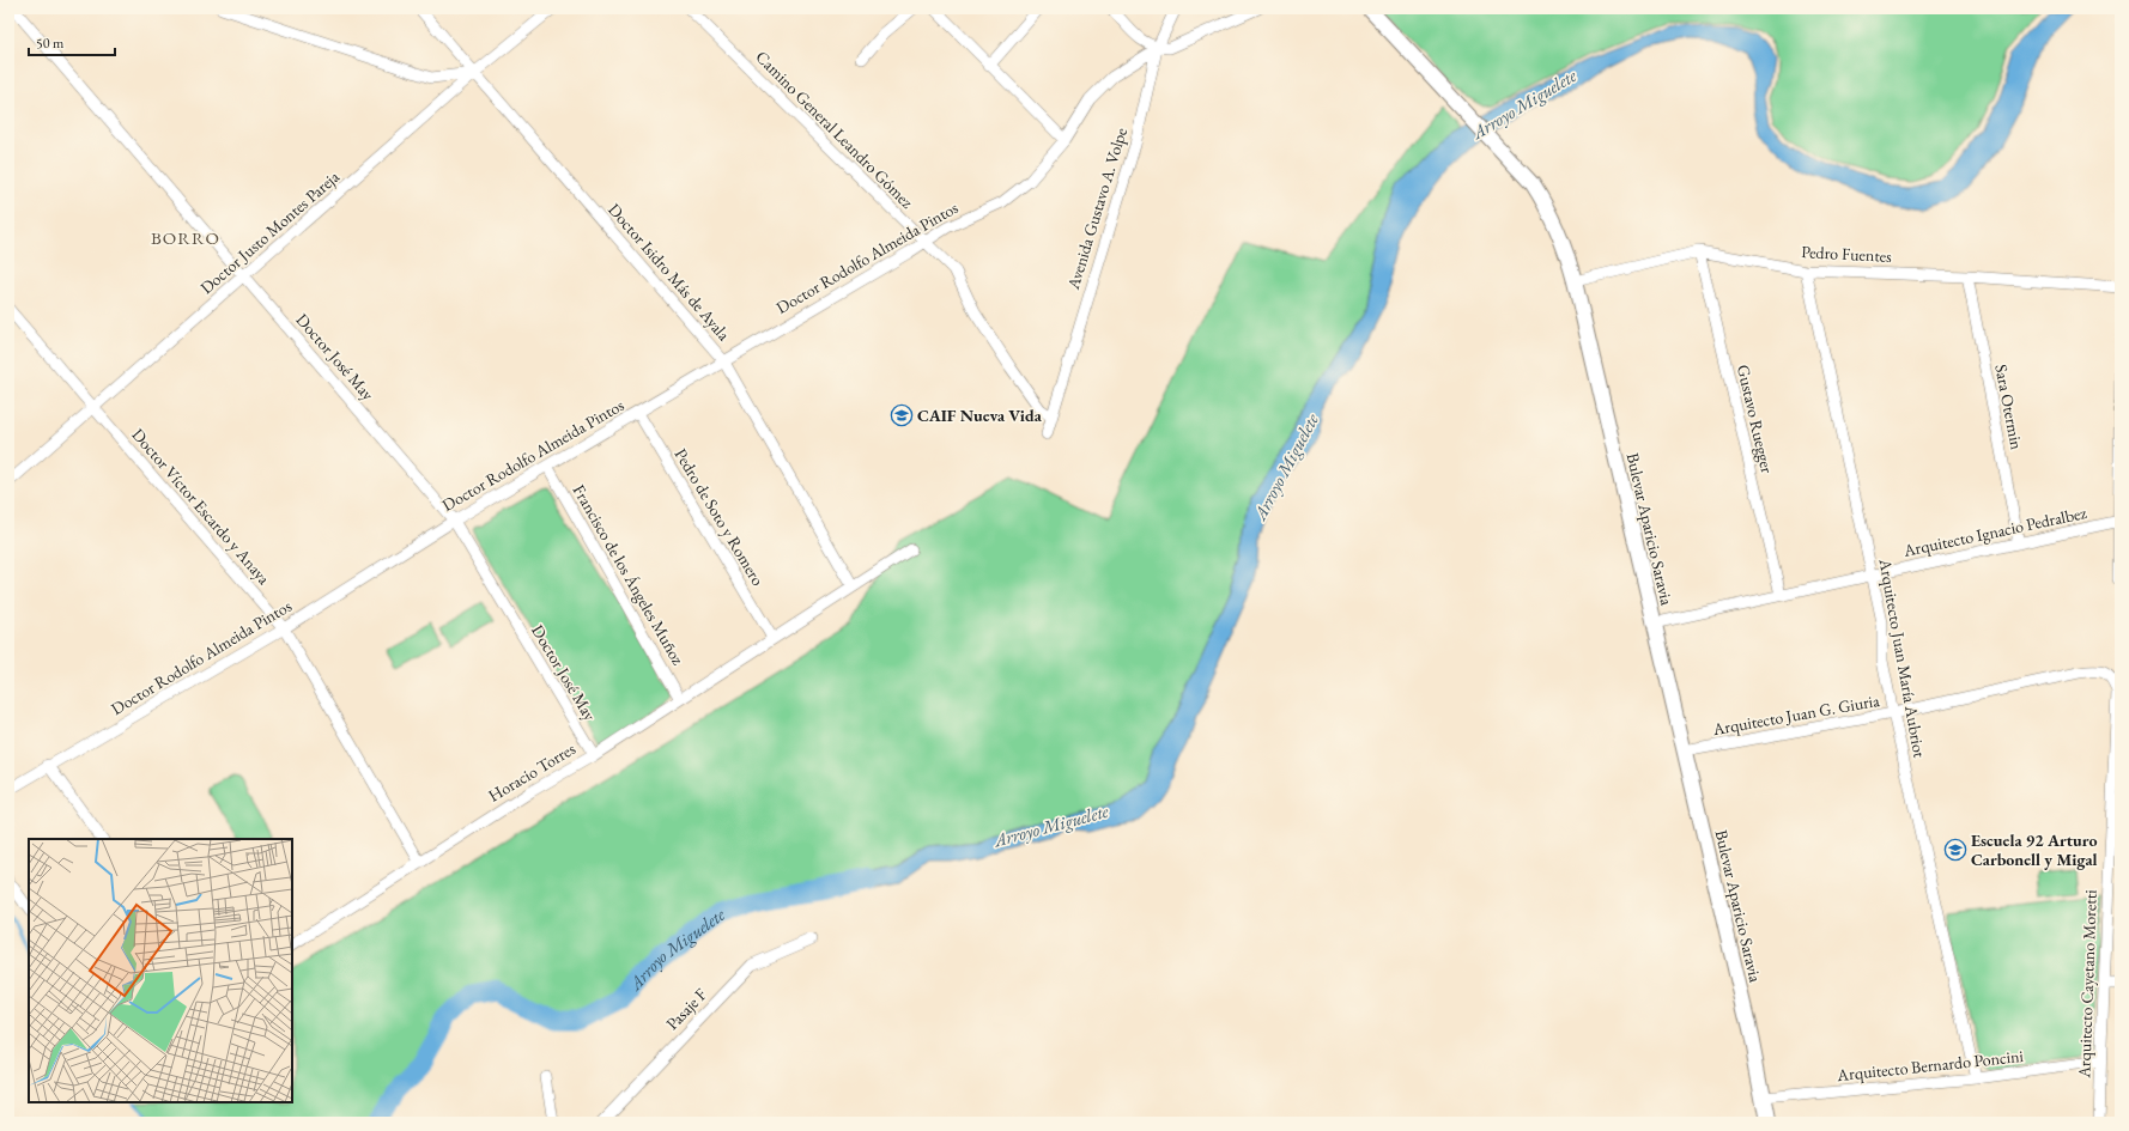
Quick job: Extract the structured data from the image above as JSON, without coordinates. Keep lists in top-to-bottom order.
{
  "streets": {
    "street": [
      "Camino General Leandro Gómez",
      "Avenida Gustavo A. Volpe",
      "Doctor Justo Montes Pareja",
      "Pedro Fuentes",
      "Doctor Rodolfo Almeida Pintos",
      "Doctor Isidro Más de Ayala",
      "Doctor José May",
      "Sara Otermin",
      "Gustavo Ruegger",
      "Doctor Víctor Escardo y Anaya",
      "Pedro de Soto y Romero",
      "Bulevar Aparicio Saravia",
      "Arquitecto Ignacio Pedralbez",
      "Francisco de los Ángeles Muñoz",
      "Arquitecto Juan María Aubriot",
      "Arquitecto Juan G. Giuria",
      "Horacio Torres",
      "Arquitecto Cayetano Moretti",
      "Pasaje F",
      "Arquitecto Bernardo Poncini"
    ]
  },
  "crossings": [
    ["Camino General Leandro Gómez", "Avenida Gustavo A. Volpe"],
    ["Camino General Leandro Gómez", "Doctor Rodolfo Almeida Pintos"],
    ["Avenida Gustavo A. Volpe", "Doctor Rodolfo Almeida Pintos"],
    ["Doctor Justo Montes Pareja", "Doctor Isidro Más de Ayala"],
    ["Doctor Justo Montes Pareja", "Doctor José May"],
    ["Doctor Justo Montes Pareja", "Doctor Víctor Escardo y Anaya"],
    ["Pedro Fuentes", "Sara Otermin"],
    ["Pedro Fuentes", "Gustavo Ruegger"],
    ["Pedro Fuentes", "Bulevar Aparicio Saravia"],
    ["Pedro Fuentes", "Arquitecto Juan María Aubriot"],
    ["Doctor Rodolfo Almeida Pintos", "Doctor Isidro Más de Ayala"],
    ["Doctor Rodolfo Almeida Pintos", "Doctor José May"],
    ["Doctor Rodolfo Almeida Pintos", "Doctor Víctor Escardo y Anaya"],
    ["Doctor Rodolfo Almeida Pintos", "Pedro de Soto y Romero"],
    ["Doctor Rodolfo Almeida Pintos", "Francisco de los Ángeles Muñoz"],
    ["Doctor Isidro Más de Ayala", "Horacio Torres"],
    ["Doctor José May", "Horacio Torres"],
    ["Sara Otermin", "Arquitecto Ignacio Pedralbez"],
    ["Gustavo Ruegger", "Arquitecto Ignacio Pedralbez"],
    ["Doctor Víctor Escardo y Anaya", "Horacio Torres"],
    ["Pedro de Soto y Romero", "Horacio Torres"],
    ["Bulevar Aparicio Saravia", "Arquitecto Ignacio Pedralbez"],
    ["Bulevar Aparicio Saravia", "Arquitecto Juan G. Giuria"],
    ["Bulevar Aparicio Saravia", "Arquitecto Bernardo Poncini"],
    ["Arquitecto Ignacio Pedralbez", "Arquitecto Juan María Aubriot"],
    ["Francisco de los Ángeles Muñoz", "Horacio Torres"],
    ["Arquitecto Juan María Aubriot", "Arquitecto Juan G. Giuria"],
    ["Arquitecto Juan María Aubriot", "Arquitecto Bernardo Poncini"],
    ["Arquitecto Juan G. Giuria", "Arquitecto Cayetano Moretti"],
    ["Arquitecto Cayetano Moretti", "Arquitecto Bernardo Poncini"]
  ],
  "districts": ["BORRO"],
  "water": ["Arroyo Miguelete"],
  "places": {
    "school or university": ["CAIF Nueva Vida", "Escuela 92 Arturo Carbonell y Migal"]
  },
  "scale_bar": "50 m"
}
